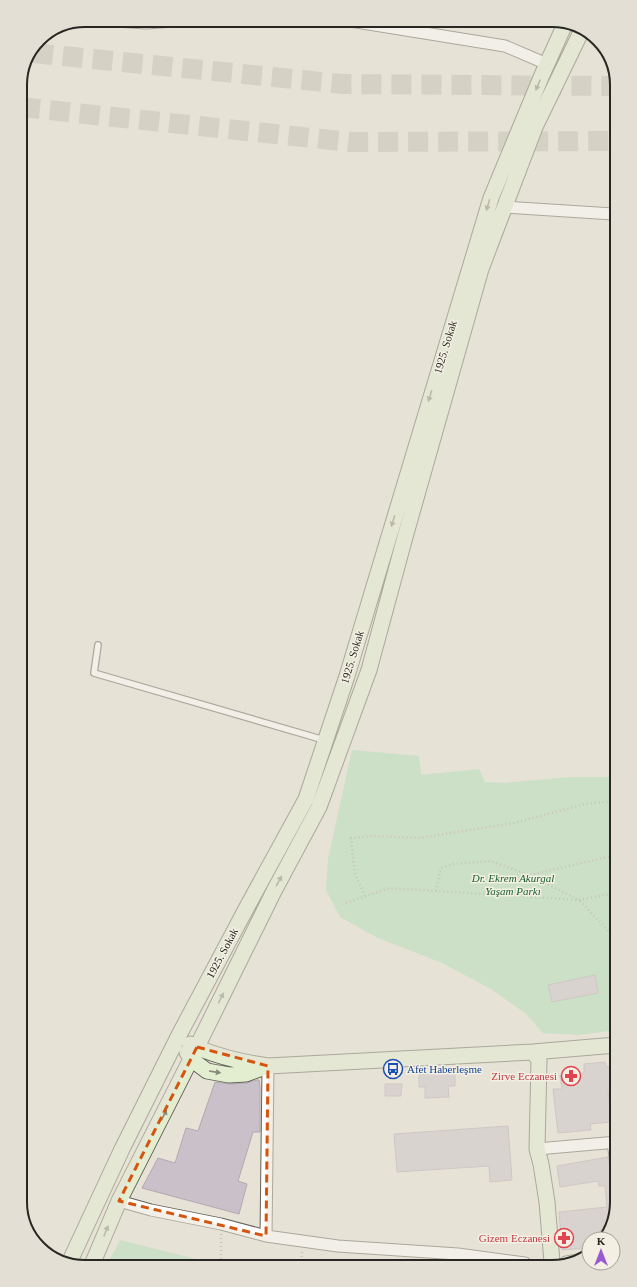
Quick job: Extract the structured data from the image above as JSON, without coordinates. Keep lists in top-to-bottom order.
{
  "streets": {
    "main road": ["1925. Sokak"]
  },
  "parks": ["Dr. Ekrem Akurgal Yaşam Parkı"],
  "places": {
    "bus stop": ["Afet Haberleşme"],
    "pharmacy": ["Zirve Eczanesi", "Gizem Eczanesi"]
  },
  "north": "top"
}
